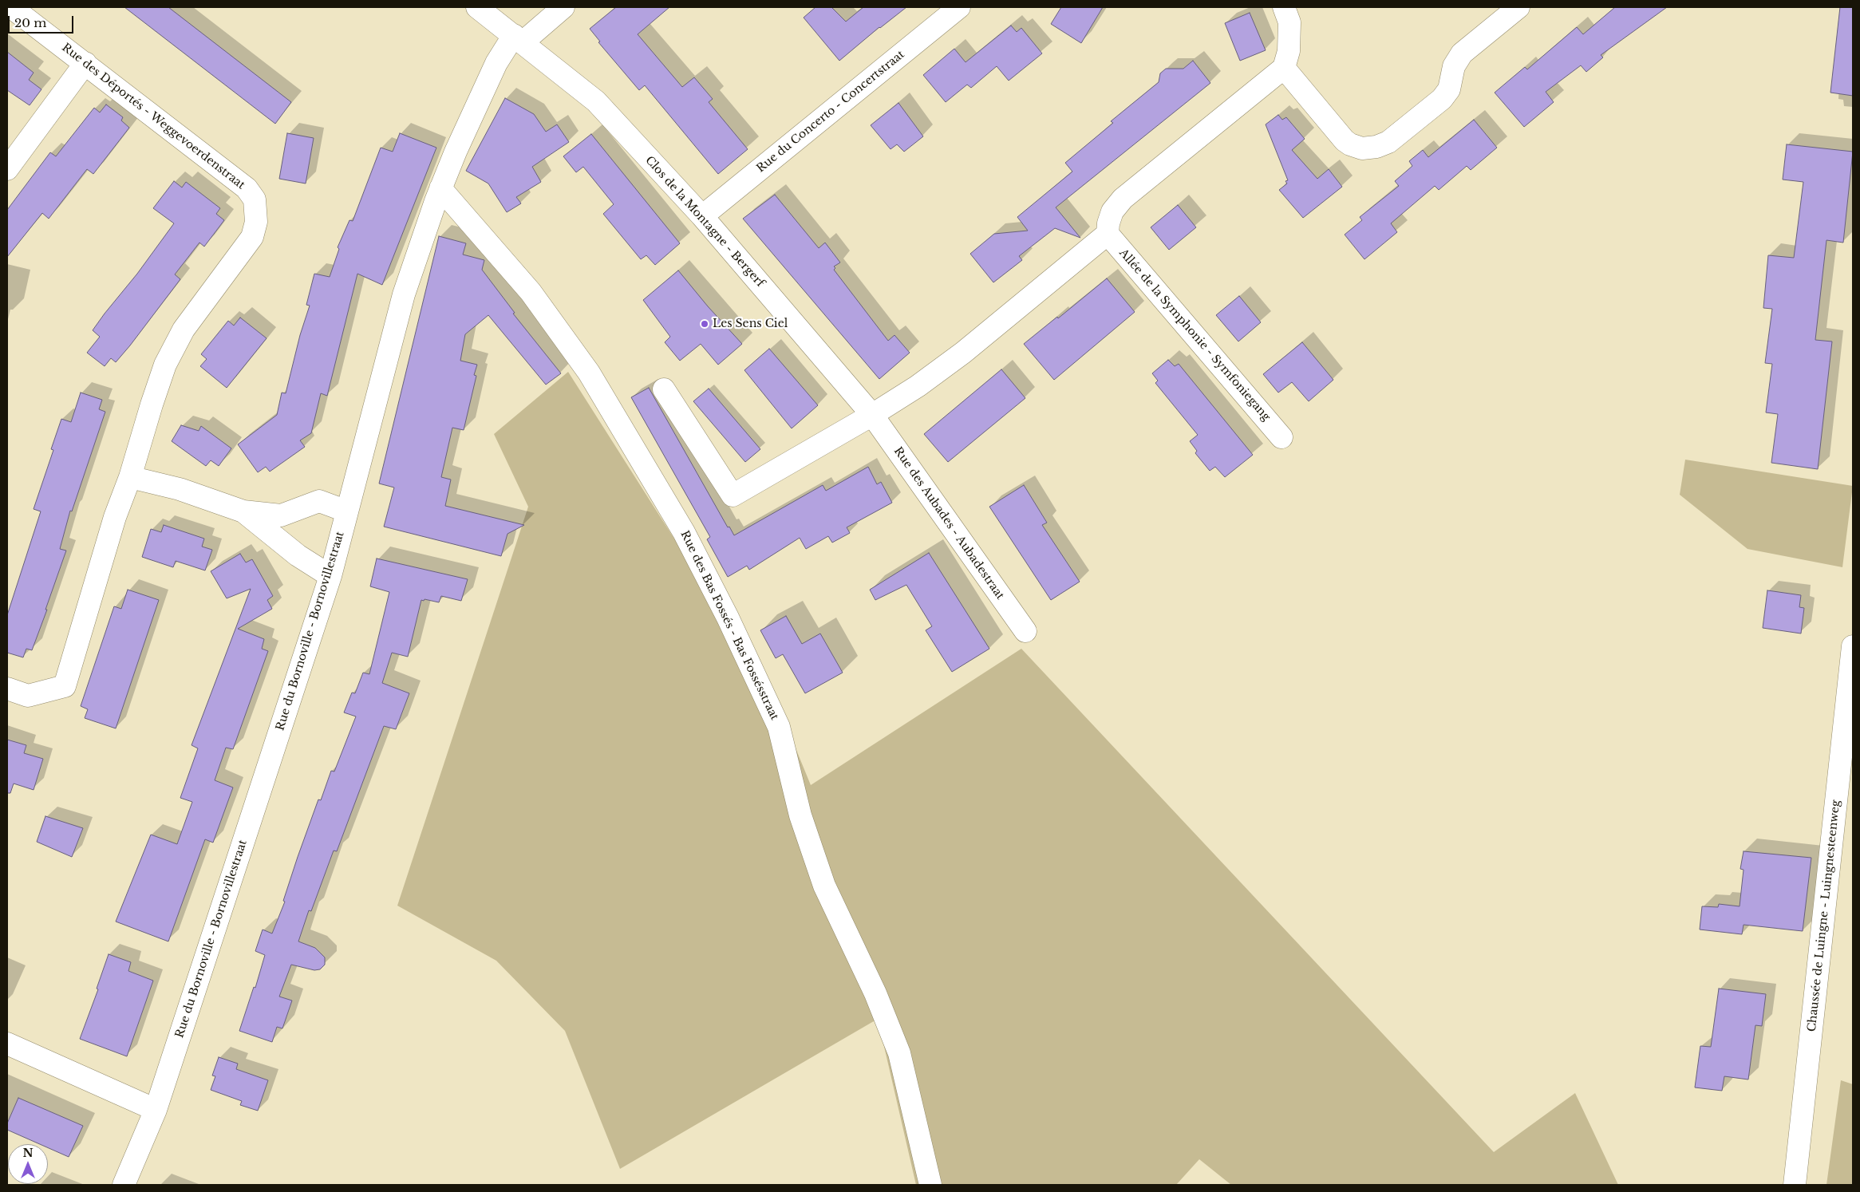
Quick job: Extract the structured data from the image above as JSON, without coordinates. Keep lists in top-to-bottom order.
{
  "streets": {
    "street": [
      "Rue du Concerto - Concertstraat",
      "Rue des Déportés - Weggevoerdenstraat",
      "Clos de la Montagne - Bergerf",
      "Allée de la Symphonie - Symfoniegang",
      "Rue des Aubades - Aubadestraat",
      "Rue des Bas Fossés - Bas Fossésstraat",
      "Rue du Bornoville - Bornovillestraat",
      "Chaussée de Luingne - Luingnesteenweg"
    ]
  },
  "crossings": [
    ["Rue du Concerto - Concertstraat", "Clos de la Montagne - Bergerf"],
    ["Clos de la Montagne - Bergerf", "Rue des Aubades - Aubadestraat"],
    ["Clos de la Montagne - Bergerf", "Rue du Bornoville - Bornovillestraat"],
    ["Rue des Bas Fossés - Bas Fossésstraat", "Rue du Bornoville - Bornovillestraat"]
  ],
  "places": ["Les Sens Ciel"],
  "scale_bar": "20 m",
  "north": "top"
}
